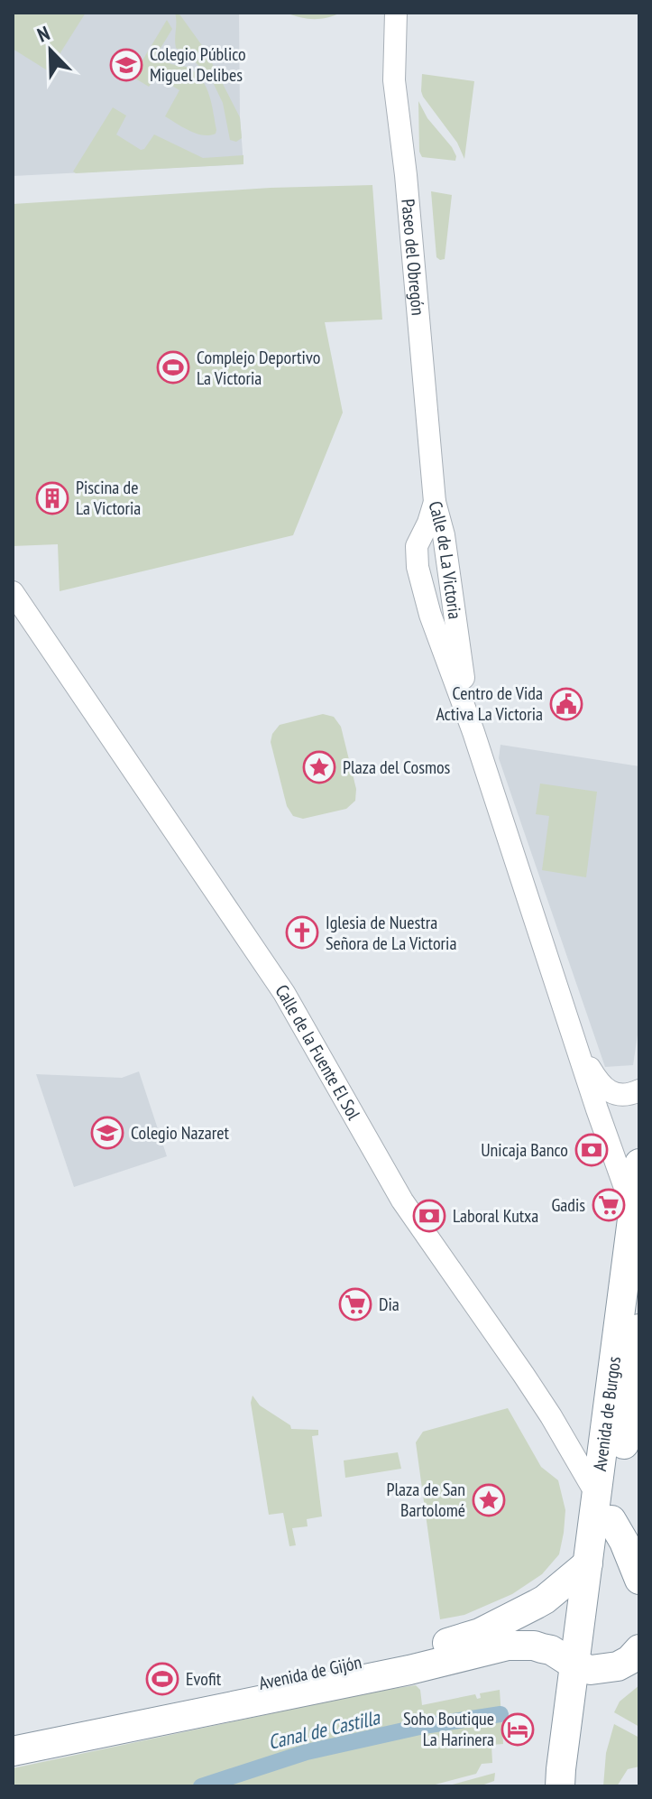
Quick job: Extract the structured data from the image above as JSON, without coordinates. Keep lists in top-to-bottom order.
{
  "streets": {
    "highway": ["Avenida de Burgos", "Avenida de Gijón"],
    "street": ["Paseo del Obregón", "Calle de La Victoria", "Calle de la Fuente El Sol"]
  },
  "crossings": [
    ["Paseo del Obregón", "Calle de La Victoria"],
    ["Calle de La Victoria", "Avenida de Burgos"],
    ["Calle de la Fuente El Sol", "Avenida de Burgos"],
    ["Avenida de Burgos", "Avenida de Gijón"]
  ],
  "water": ["Canal de Castilla"],
  "places": {
    "school or university": ["Colegio Público Miguel Delibes", "Colegio Nazaret"],
    "sports": ["Complejo Deportivo La Victoria", "Evofit"],
    "building": ["Piscina de La Victoria"],
    "public building": ["Centro de Vida Activa La Victoria"],
    "place": ["Plaza del Cosmos", "Plaza de San Bartolomé"],
    "church": ["Iglesia de Nuestra Señora de La Victoria"],
    "bank": ["Unicaja Banco", "Laboral Kutxa"],
    "supermarket": ["Gadis", "Dia"],
    "hotel": ["Soho Boutique La Harinera"]
  },
  "north": "top left"
}
